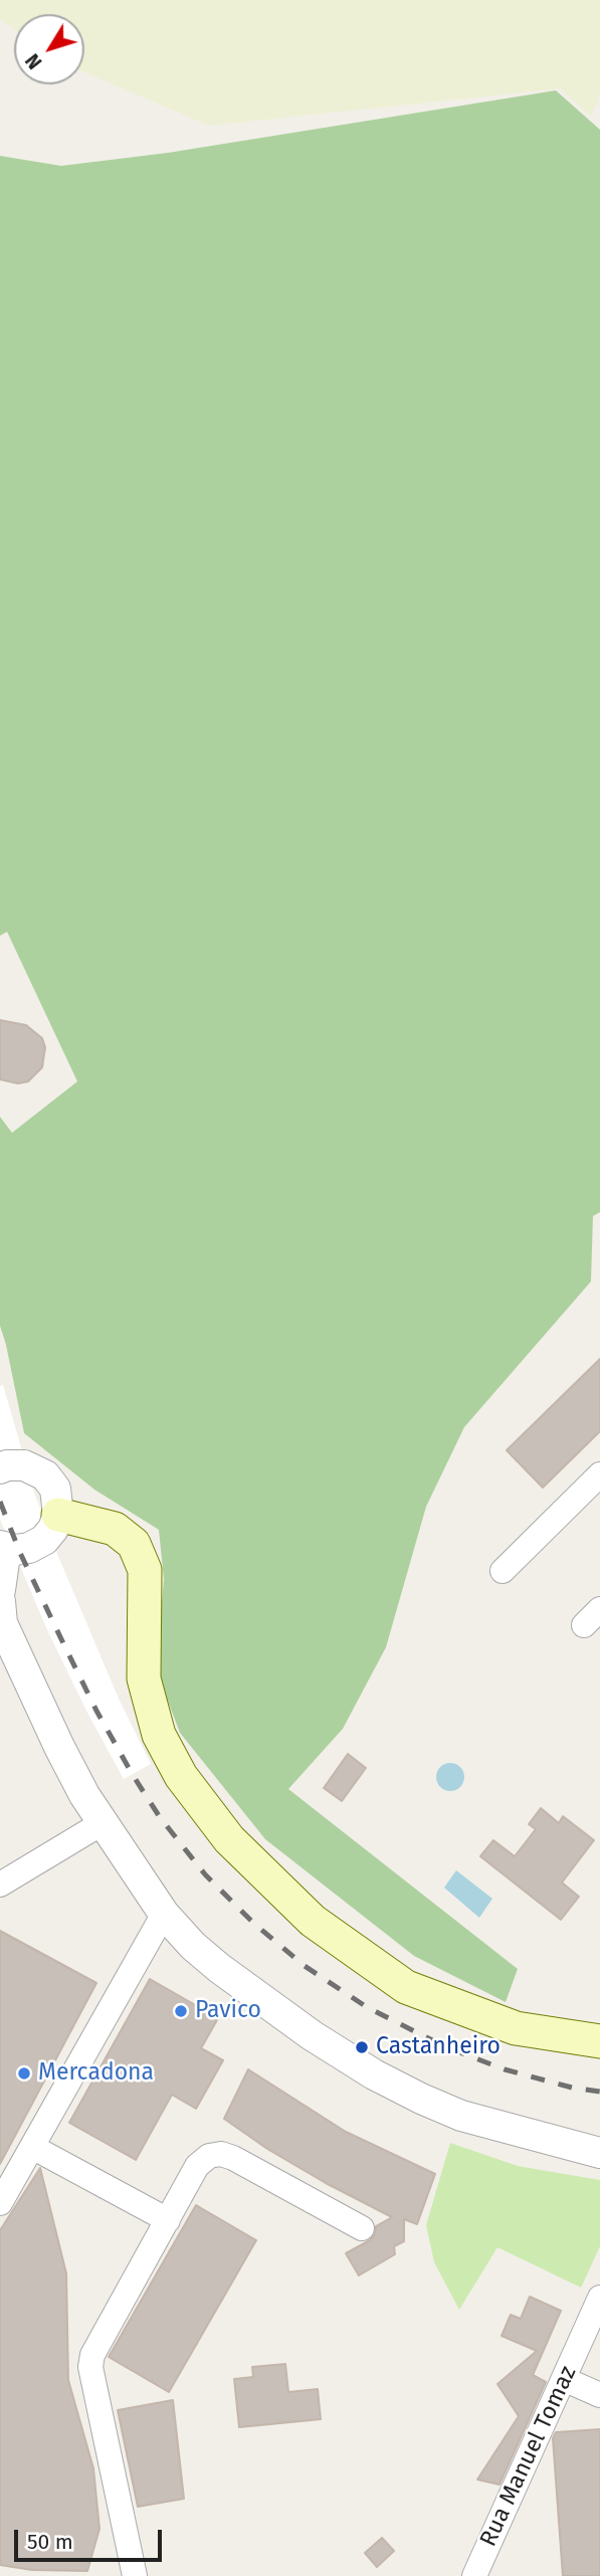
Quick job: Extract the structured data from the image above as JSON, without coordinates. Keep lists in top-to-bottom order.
{
  "streets": {
    "street": ["Rua Manuel Tomaz"]
  },
  "places": ["Pavico", "Castanheiro", "Mercadona"],
  "scale_bar": "50 m",
  "north": "bottom left"
}
